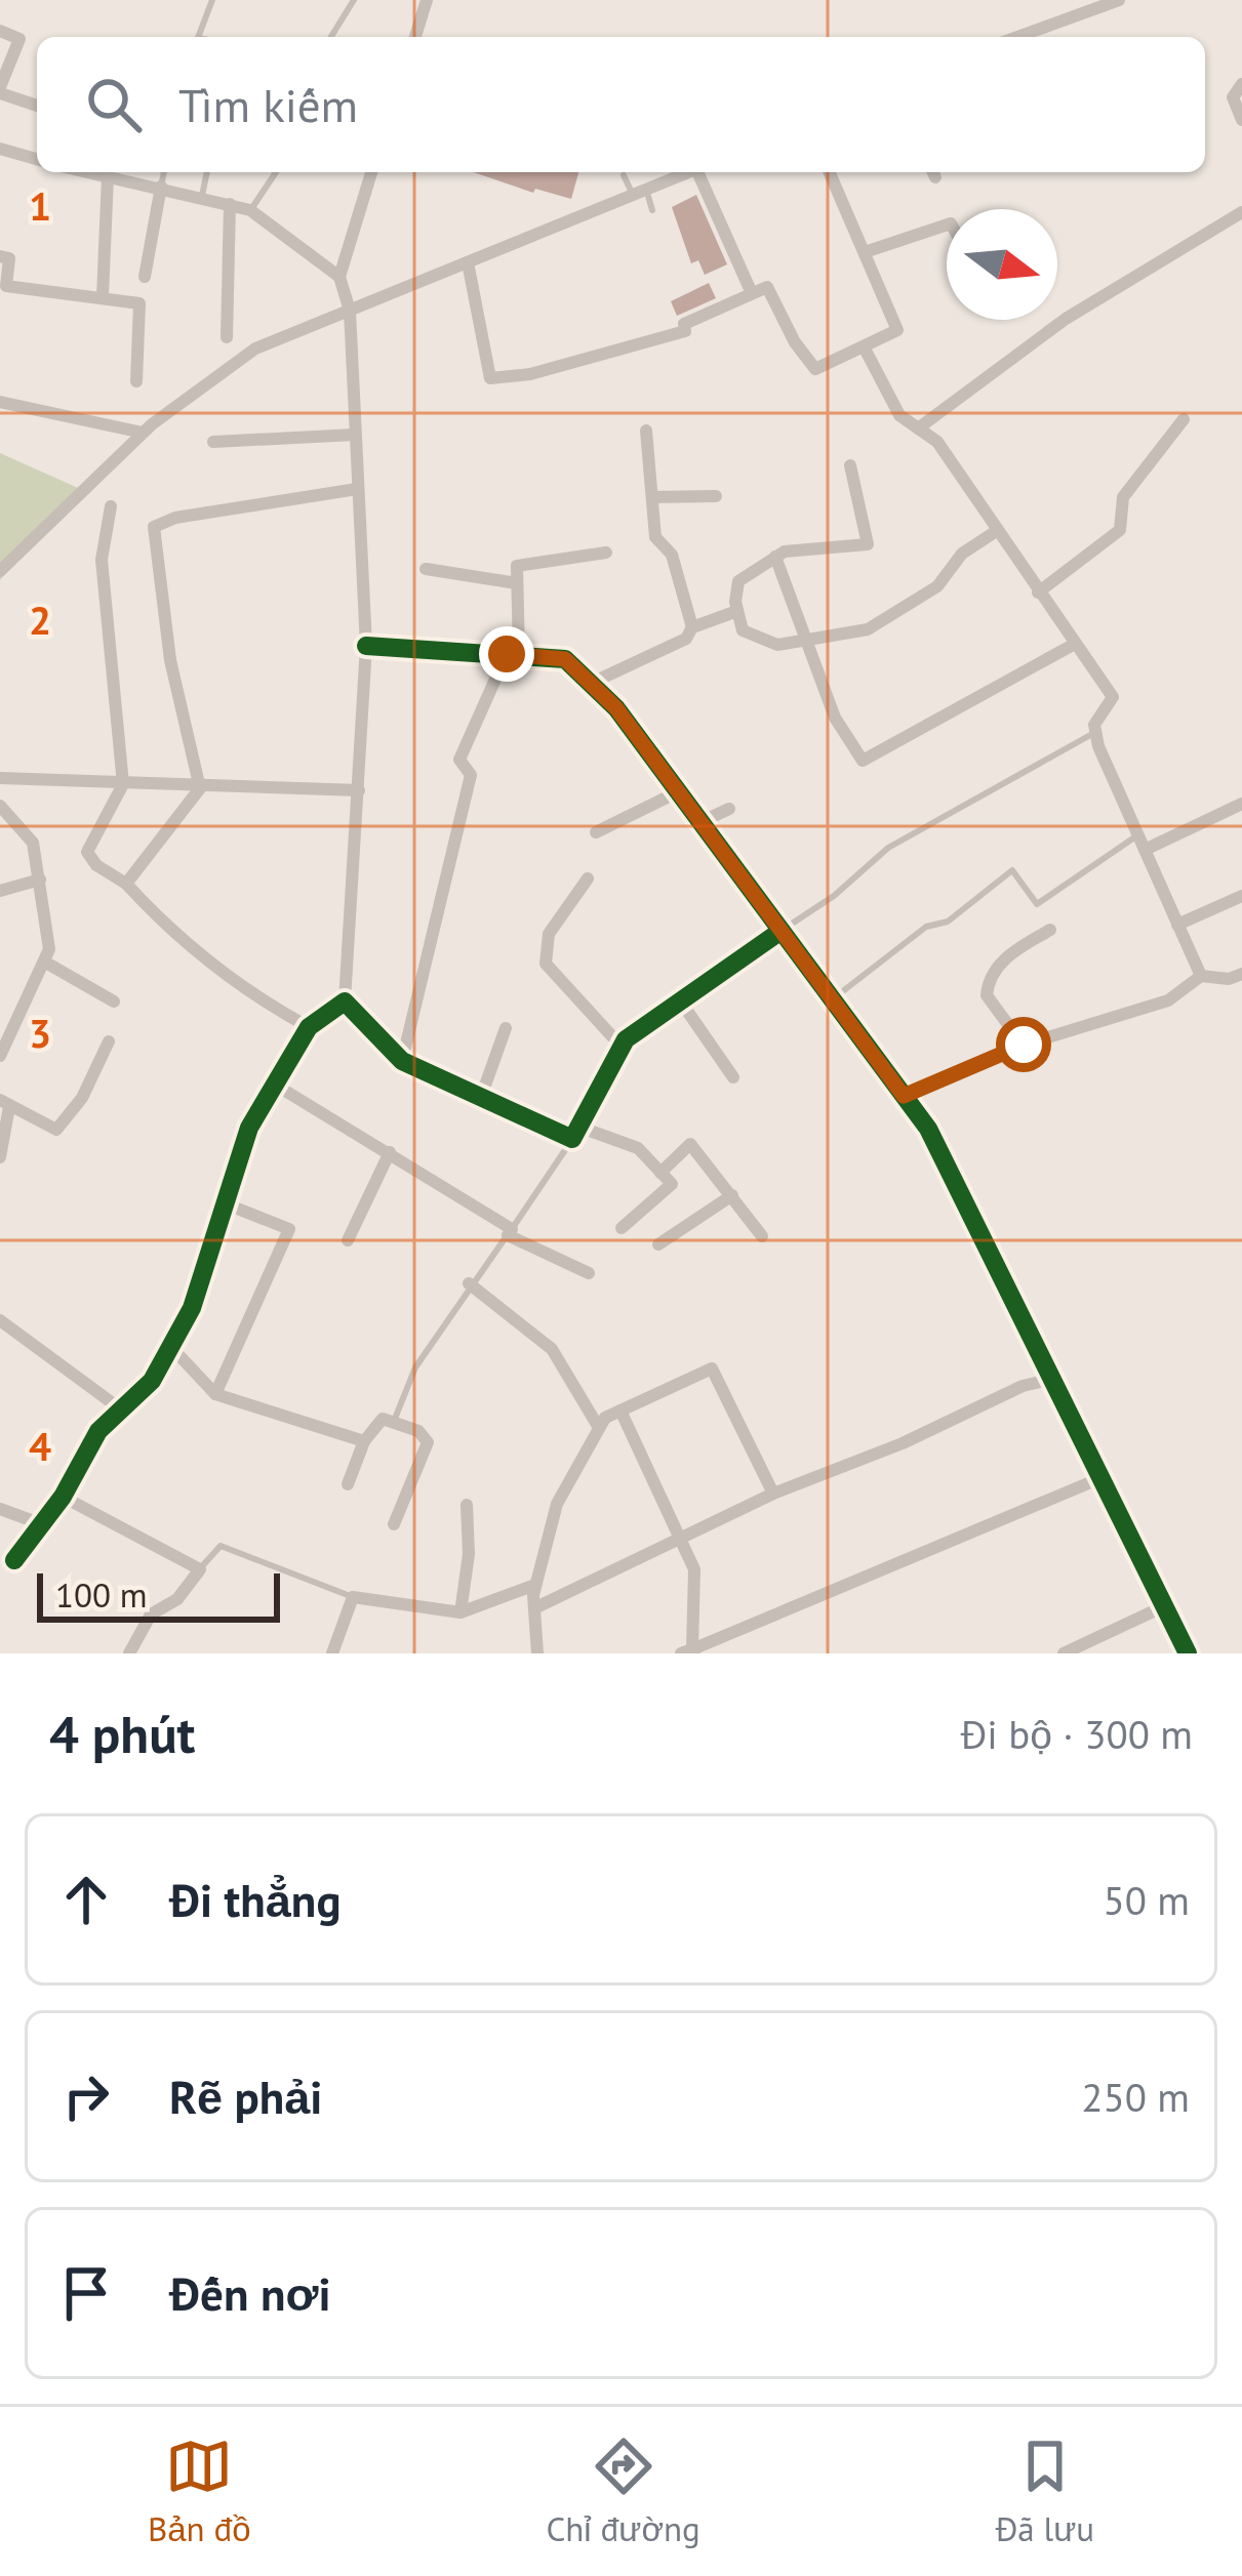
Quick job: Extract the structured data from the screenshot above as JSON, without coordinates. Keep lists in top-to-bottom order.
{
  "scale_bar": "100 m",
  "north": "right",
  "page": {
    "search": "Tìm kiếm",
    "scale": "100 m",
    "heading": ["4 phút", "Đi bộ · 300 m"],
    "list": [
      ["Đi thẳng", "50 m"],
      ["Rẽ phải", "250 m"],
      "Đến nơi"
    ],
    "nav": ["Bản đồ", "Chỉ đường", "Đã lưu"]
  },
  "grid": {
    "rows": [
      "1",
      "2",
      "3",
      "4"
    ]
  }
}
